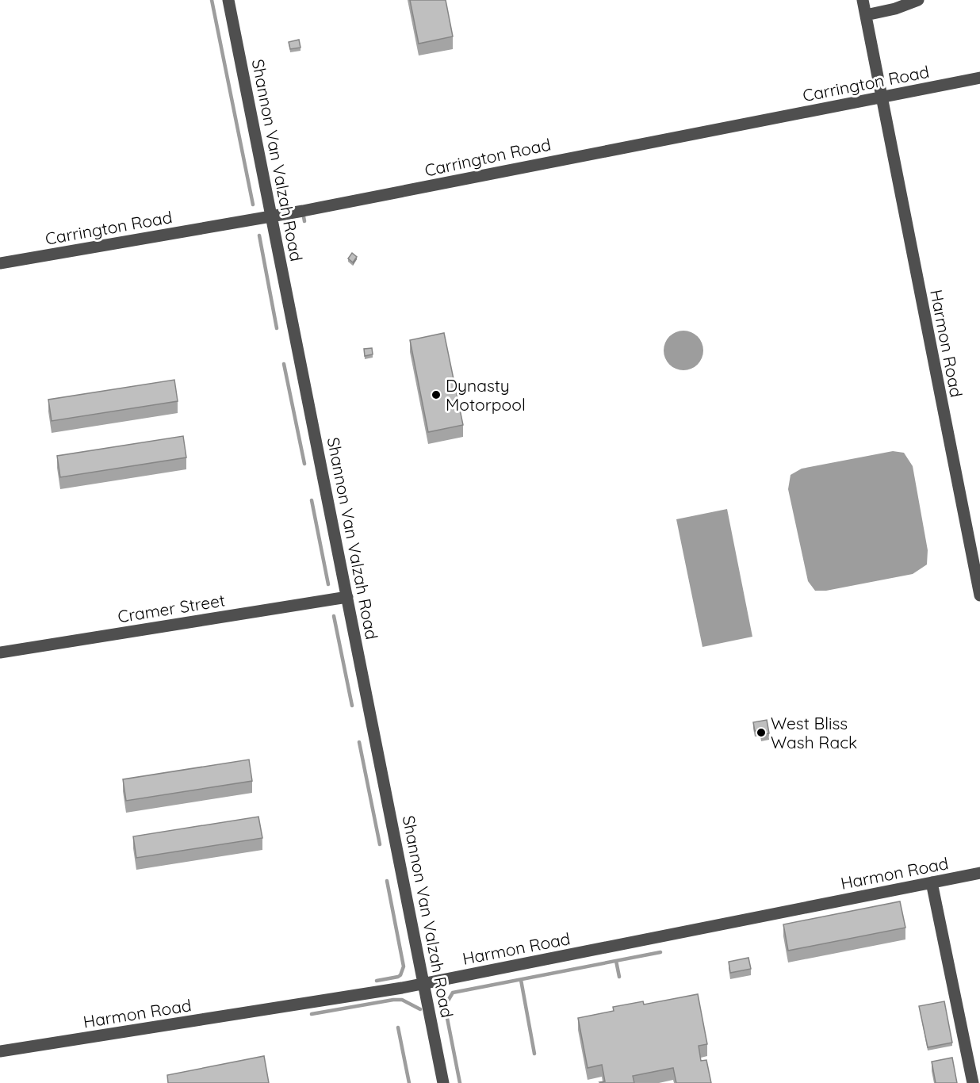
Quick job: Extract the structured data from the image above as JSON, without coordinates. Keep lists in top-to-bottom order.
{
  "streets": {
    "street": [
      "Carrington Road",
      "Shannon Van Valzah Road",
      "Harmon Road",
      "Cramer Street"
    ]
  },
  "crossings": [
    ["Carrington Road", "Shannon Van Valzah Road"],
    ["Carrington Road", "Harmon Road"],
    ["Shannon Van Valzah Road", "Harmon Road"],
    ["Shannon Van Valzah Road", "Cramer Street"]
  ],
  "places": ["Dynasty Motorpool", "West Bliss Wash Rack"]
}
